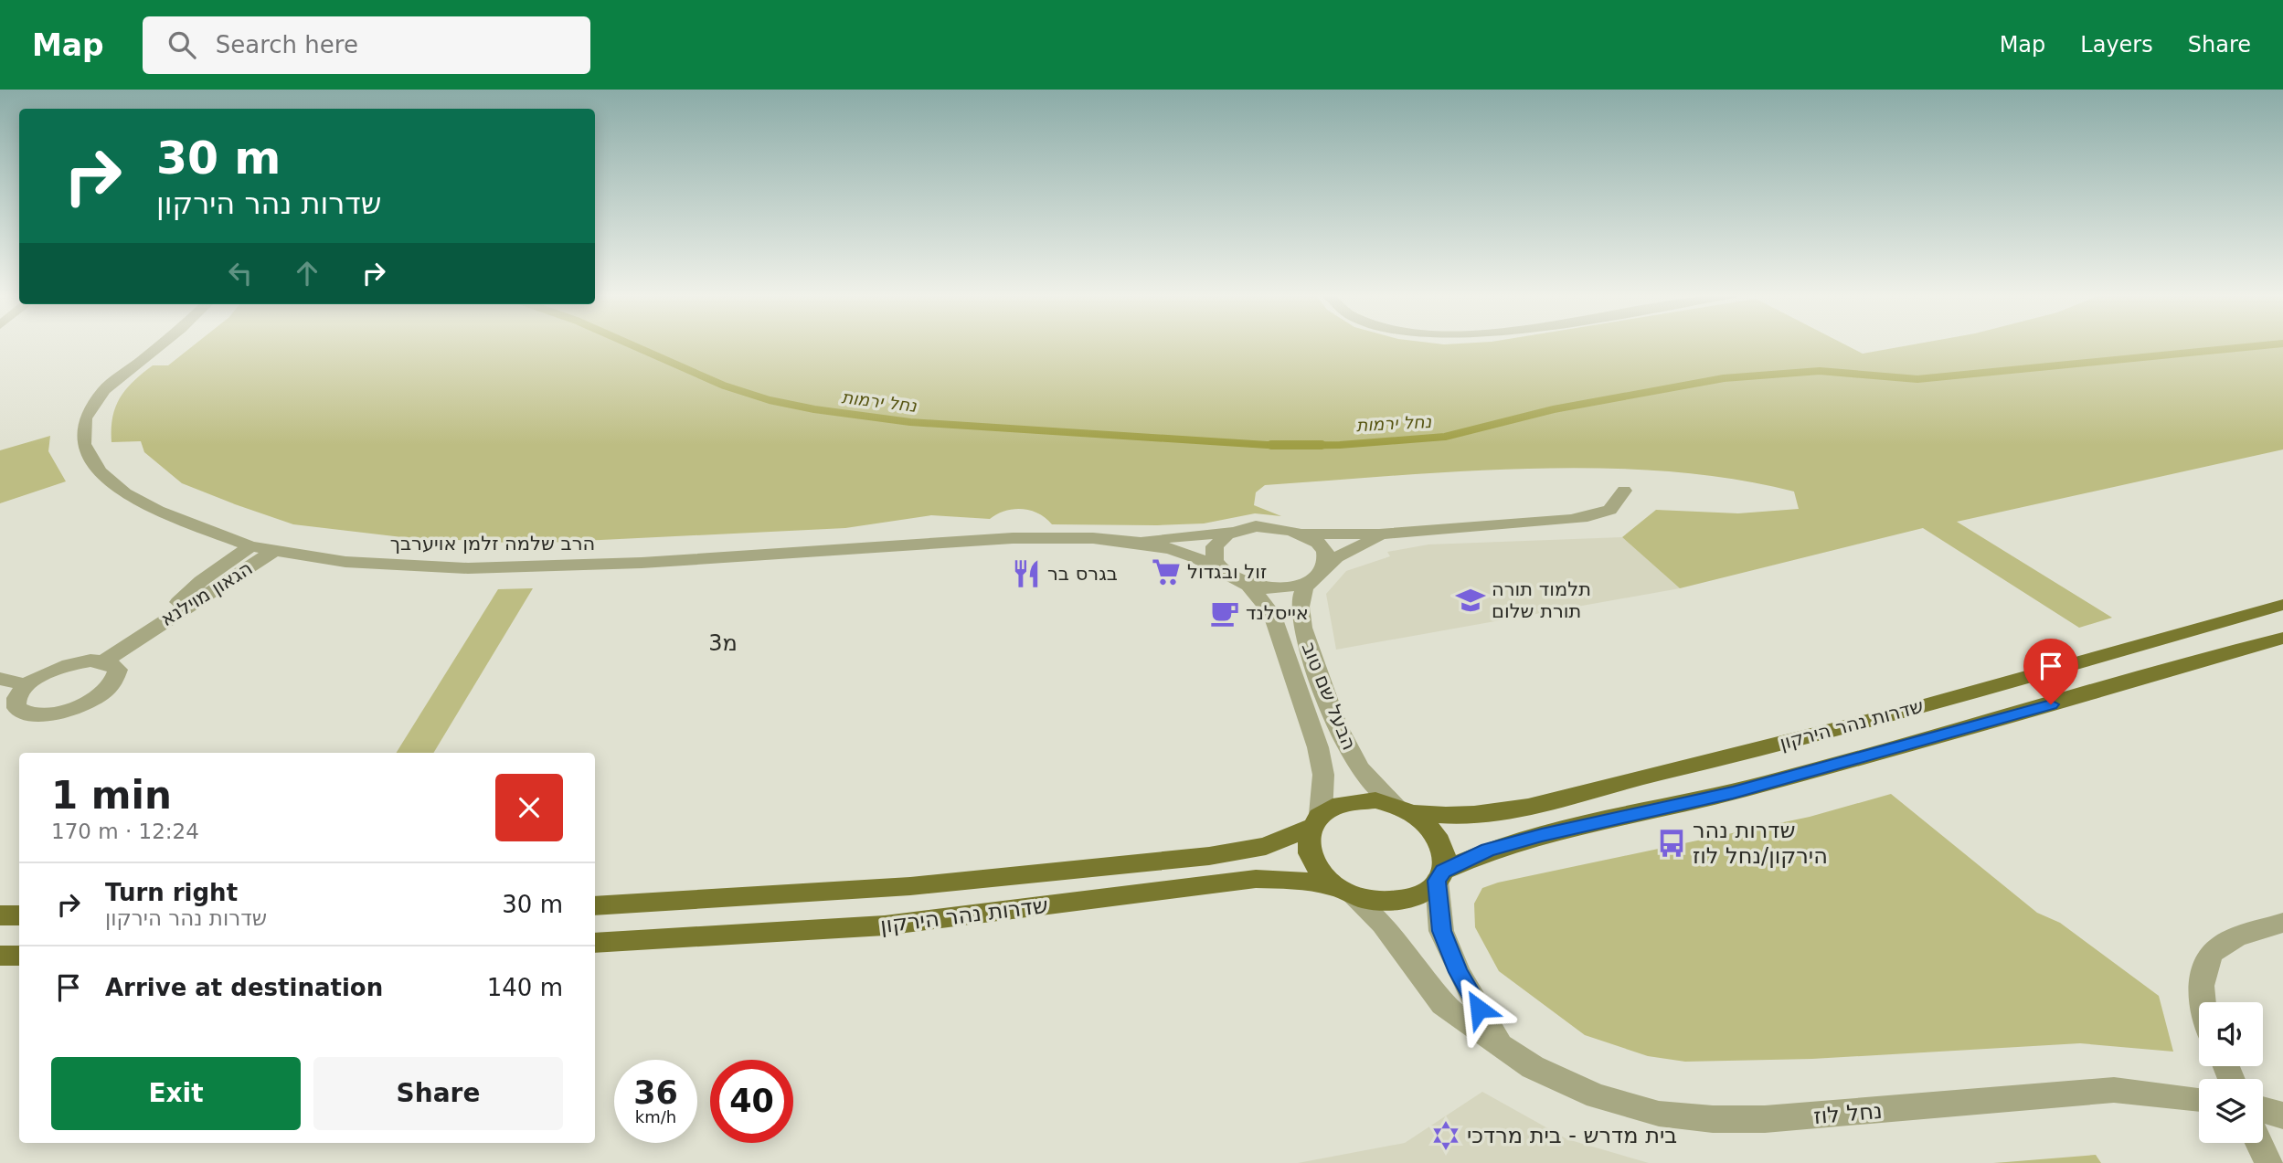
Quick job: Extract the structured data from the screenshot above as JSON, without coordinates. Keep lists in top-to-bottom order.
{
  "streets": {
    "main road": ["שדרות נהר הירקון"],
    "street": [
      "הרב שלמה זלמן אויערבך",
      "הגאון מוילנא",
      "הבעל שם טוב",
      "נחל לוז"
    ]
  },
  "crossings": [
    ["הרב שלמה זלמן אויערבך", "הגאון מוילנא"],
    ["הבעל שם טוב", "שדרות נהר הירקון"],
    ["הבעל שם טוב", "נחל לוז"],
    ["שדרות נהר הירקון", "נחל לוז"]
  ],
  "districts": ["מ3"],
  "water": ["נחל ירמות"],
  "places": {
    "supermarket": ["זול ובגדול"],
    "restaurant": ["בגרס בר"],
    "school or university": ["תלמוד תורה תורת שלום"],
    "cafe": ["אייסלנד"],
    "bus stop": ["שדרות נהר הירקון/נחל לוז"],
    "synagogue": ["בית מדרש - בית מרדכי"]
  },
  "page": {
    "header": "Map",
    "search": "Search here",
    "nav": ["Map", "Layers", "Share"],
    "turn": ["30 m", "שדרות נהר הירקון"],
    "heading": ["1 min", "170 m · 12:24"],
    "list": [
      {
        "name": "Turn right",
        "note": "שדרות נהר הירקון",
        "value": "30 m"
      },
      {
        "name": "Arrive at destination",
        "value": "140 m"
      }
    ],
    "buttons": ["Exit", "Share"],
    "speed": "36 km/h",
    "limit": "40"
  }
}
